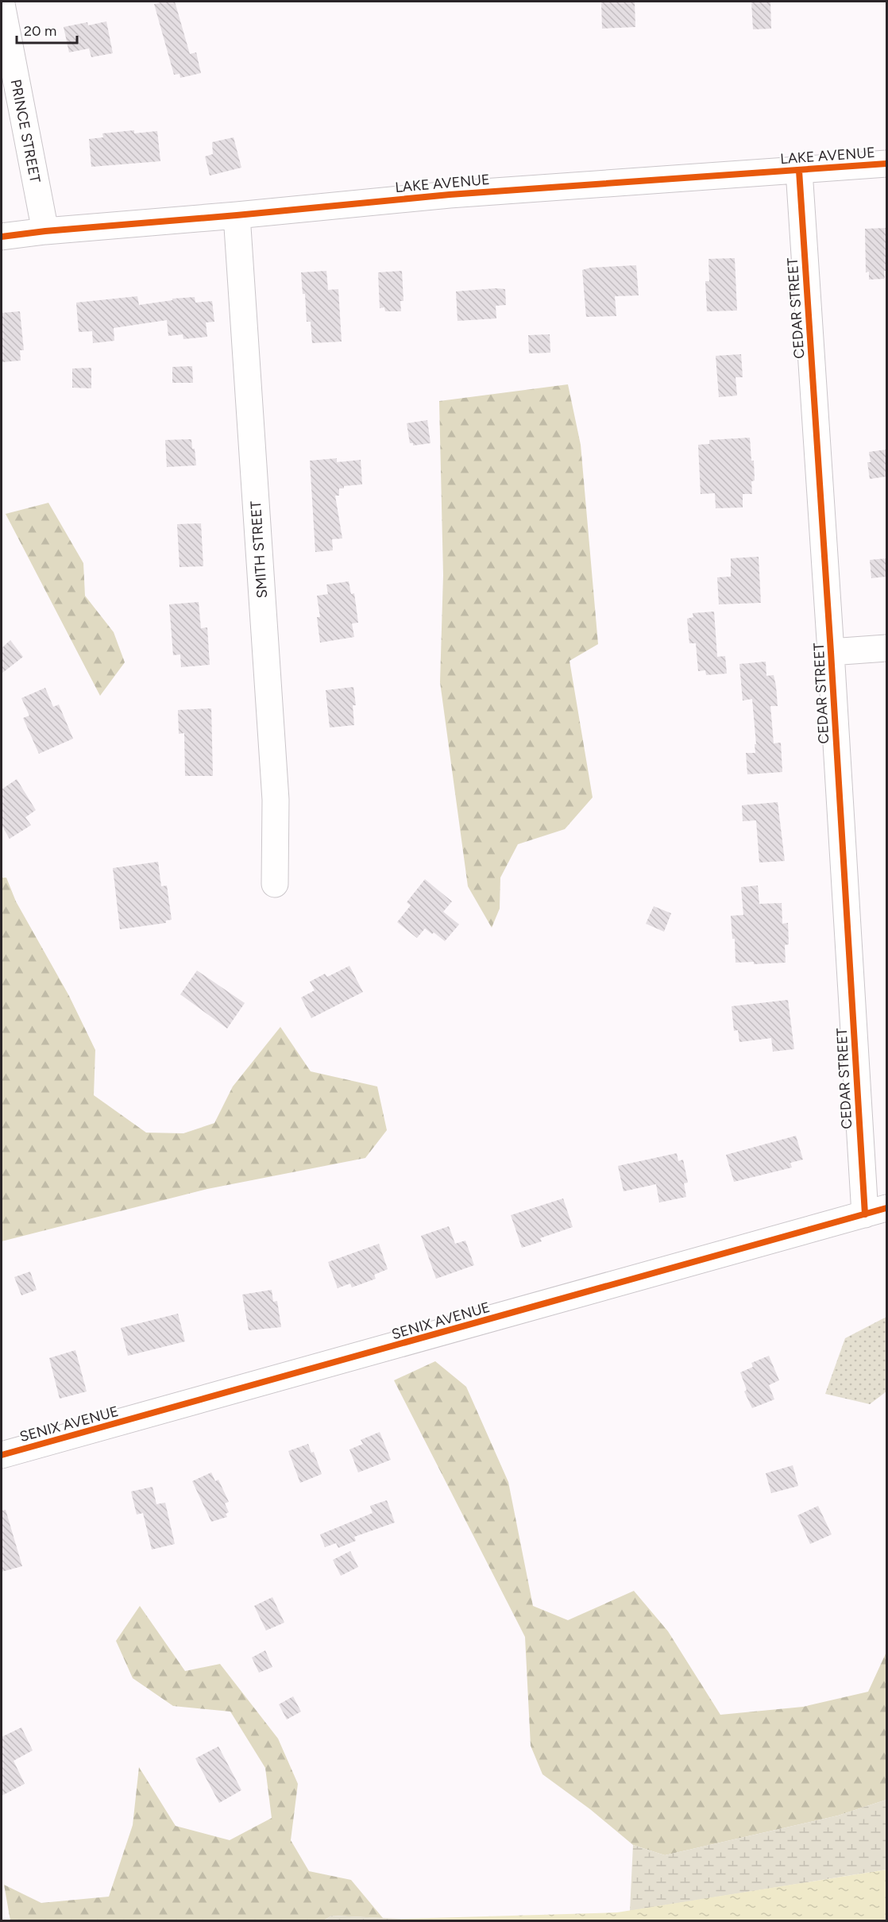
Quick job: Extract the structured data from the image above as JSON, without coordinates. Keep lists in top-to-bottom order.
{
  "streets": {
    "street": [
      "PRINCE STREET",
      "LAKE AVENUE",
      "CEDAR STREET",
      "SMITH STREET",
      "SENIX AVENUE"
    ]
  },
  "crossings": [
    ["PRINCE STREET", "LAKE AVENUE"],
    ["LAKE AVENUE", "CEDAR STREET"],
    ["LAKE AVENUE", "SMITH STREET"],
    ["CEDAR STREET", "SENIX AVENUE"]
  ],
  "scale_bar": "20 m"
}
